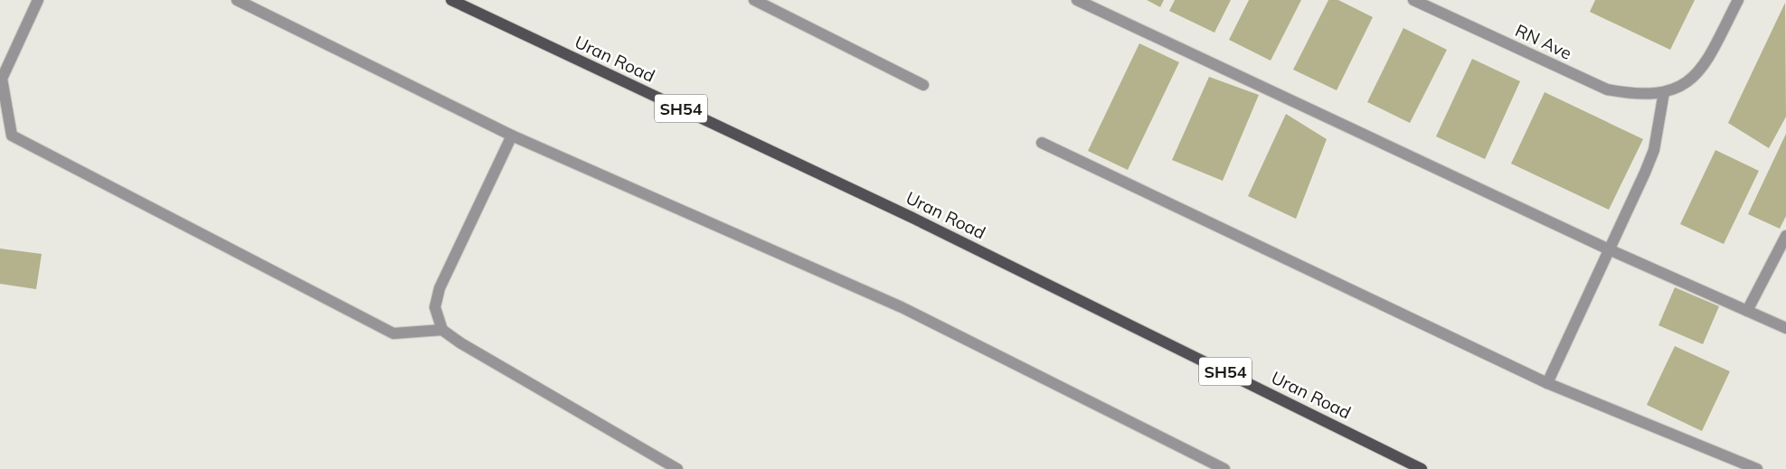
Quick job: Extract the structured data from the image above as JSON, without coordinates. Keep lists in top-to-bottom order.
{
  "streets": {
    "main road": ["Uran Road", "SH54"],
    "street": ["RN Ave"]
  }
}
